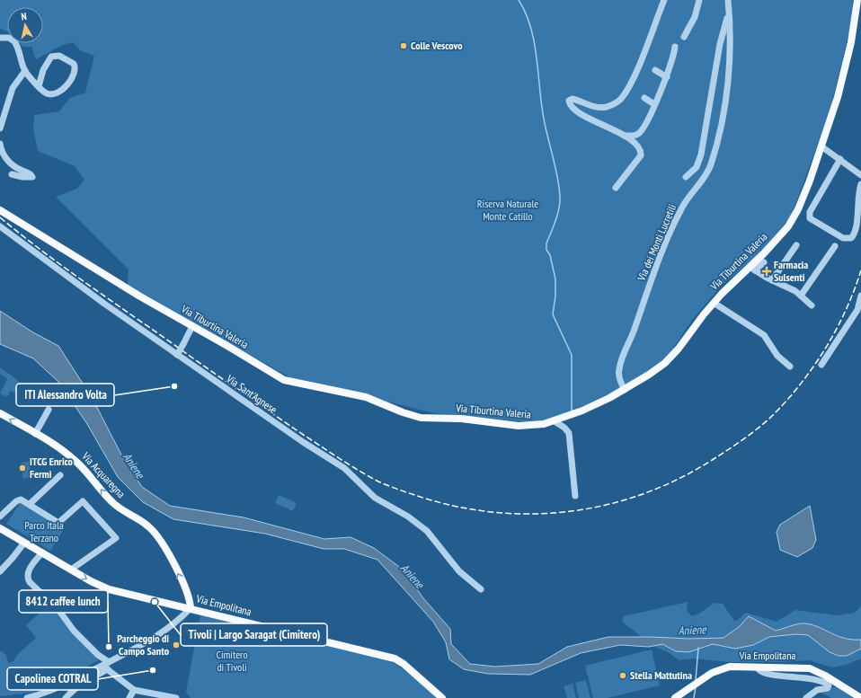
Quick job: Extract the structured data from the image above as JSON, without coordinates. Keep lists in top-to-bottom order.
{
  "streets": {
    "main road": ["Via Tiburtina Valeria", "Via Acquaregna", "Via Empolitana"],
    "street": ["Via dei Monti Lucretili", "Via Sant'Agnese"]
  },
  "crossings": [
    ["Via dei Monti Lucretili", "Via Tiburtina Valeria"],
    ["Via Acquaregna", "Via Empolitana"]
  ],
  "one_way": ["Via Acquaregna"],
  "water": ["Aniene"],
  "parks": ["Riserva Naturale Monte Catillo", "Parco Itala Terzano", "Cimitero di Tivoli"],
  "places": {
    "other": [
      "Colle Vescovo",
      "ITI Alessandro Volta",
      "ITCG Enrico Fermi",
      "Tivoli | Largo Saragat (Cimitero)",
      "Parcheggio di Campo Santo",
      "8412 caffee lunch",
      "Capolinea COTRAL",
      "Stella Mattutina"
    ],
    "health": ["Farmacia Sulsenti"]
  },
  "north": "top"
}
